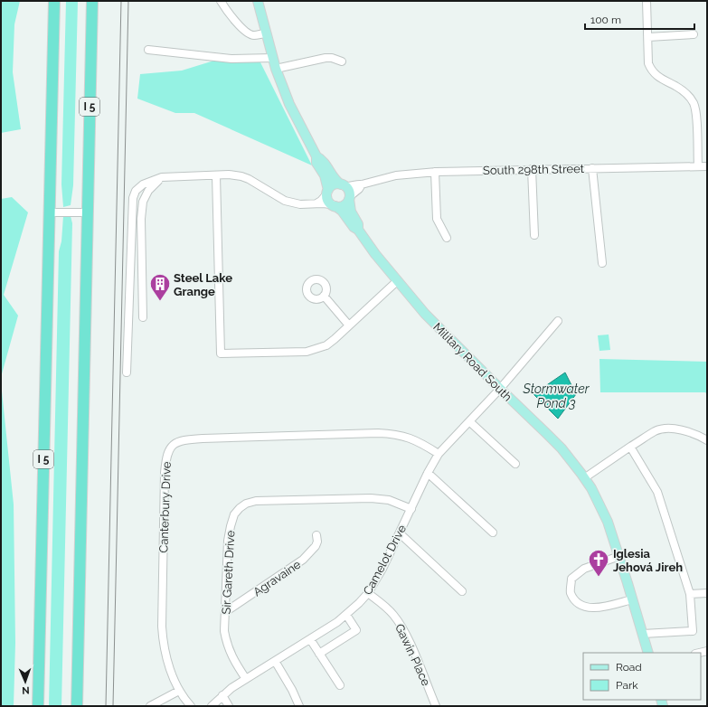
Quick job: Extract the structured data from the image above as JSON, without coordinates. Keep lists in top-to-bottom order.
{
  "streets": {
    "highway": ["I 5"],
    "main road": ["Military Road South"],
    "street": [
      "South 298th Street",
      "Canterbury Drive",
      "Camelot Drive",
      "Sir Gareth Drive",
      "Agravaine",
      "Gawin Place"
    ]
  },
  "crossings": [
    ["South 298th Street", "Military Road South"],
    ["Military Road South", "Camelot Drive"],
    ["Canterbury Drive", "Camelot Drive"],
    ["Camelot Drive", "Sir Gareth Drive"],
    ["Camelot Drive", "Gawin Place"],
    ["Sir Gareth Drive", "Agravaine"]
  ],
  "water": ["Stormwater Pond 3"],
  "places": {
    "building": ["Steel Lake Grange"],
    "church": ["Iglesia Jehová Jireh"]
  },
  "legend": ["Road", "Park"],
  "scale_bar": "100 m",
  "north": "bottom"
}
